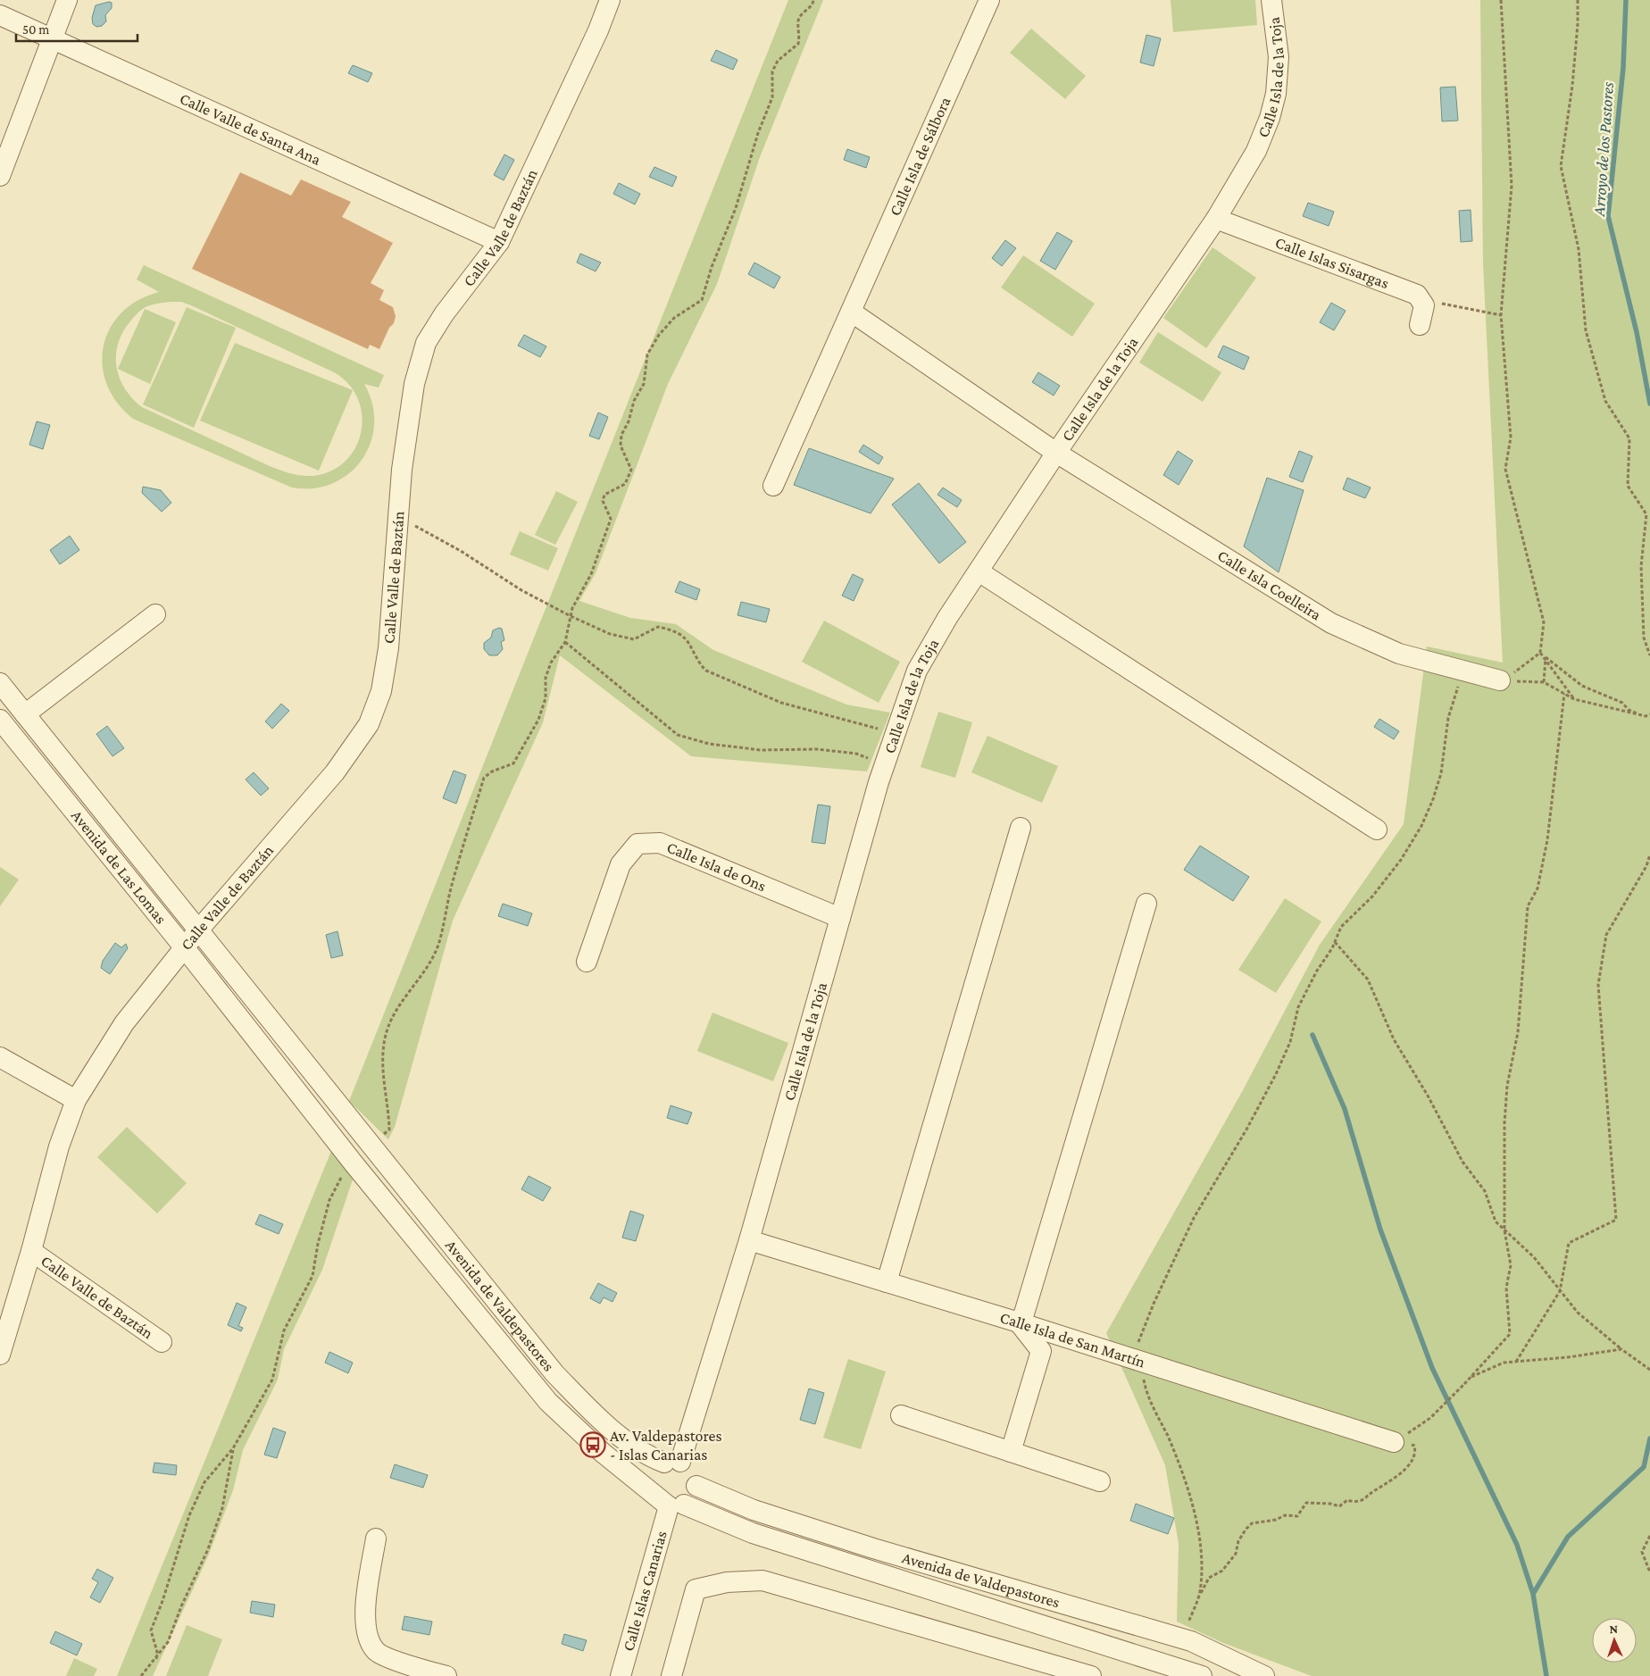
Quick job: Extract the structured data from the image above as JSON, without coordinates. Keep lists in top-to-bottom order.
{
  "streets": {
    "street": [
      "Calle Isla de la Toja",
      "Calle Valle de Santa Ana",
      "Calle Isla de Sálbora",
      "Calle Valle de Baztán",
      "Calle Islas Sisargas",
      "Calle Isla Coelleira",
      "Calle Isla de Ons",
      "Avenida de Las Lomas",
      "Avenida de Valdepastores",
      "Calle Isla de San Martín",
      "Calle Islas Canarias"
    ]
  },
  "crossings": [
    ["Calle Isla de la Toja", "Calle Islas Sisargas"],
    ["Calle Isla de la Toja", "Calle Isla Coelleira"],
    ["Calle Isla de la Toja", "Calle Isla de Ons"],
    ["Calle Isla de la Toja", "Avenida de Valdepastores"],
    ["Calle Isla de la Toja", "Calle Isla de San Martín"],
    ["Calle Valle de Santa Ana", "Calle Valle de Baztán"],
    ["Calle Valle de Baztán", "Avenida de Las Lomas"],
    ["Avenida de Las Lomas", "Avenida de Valdepastores"],
    ["Avenida de Valdepastores", "Calle Islas Canarias"]
  ],
  "water": ["Arroyo de los Pastores"],
  "places": {
    "bus stop": ["Av. Valdepastores - Islas Canarias"]
  },
  "scale_bar": "50 m",
  "north": "top"
}
